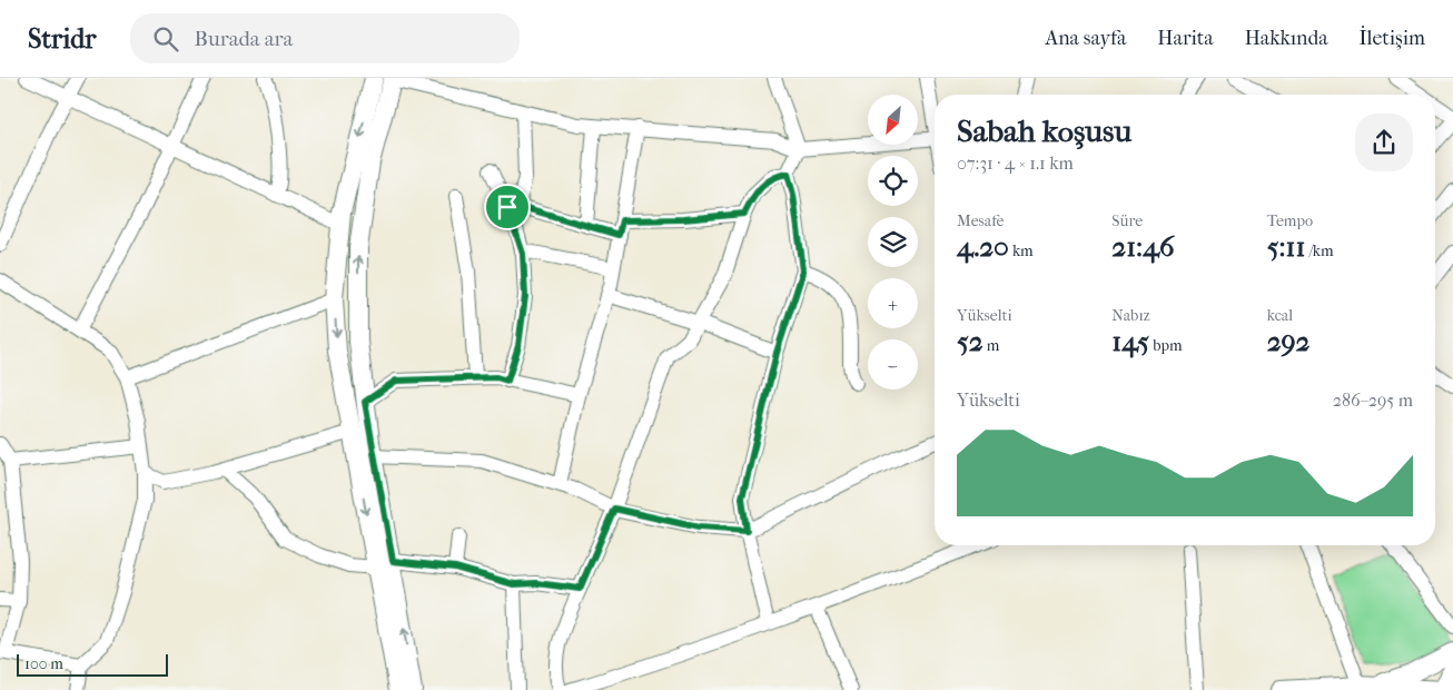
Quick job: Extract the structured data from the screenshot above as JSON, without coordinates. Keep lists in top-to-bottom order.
{
  "scale_bar": "100 m",
  "north": "bottom left",
  "page": {
    "header": "Stridr",
    "search": "Burada ara",
    "nav": [
      "Ana sayfa",
      "Harita",
      "Hakkında",
      "İletişim"
    ],
    "map_buttons": ["+", "−"],
    "heading": ["Sabah koşusu", "07:31 · 4 × 1.1 km"],
    "stats": [
      ["Mesafe", "4.20 km"],
      ["Süre", "21:46"],
      ["Tempo", "5:11 /km"],
      ["Yükselti", "52 m"],
      ["Nabız", "145 bpm"],
      ["kcal", "292"]
    ],
    "chart": ["Yükselti", "286–295 m"],
    "scale": "100 m"
  }
}
